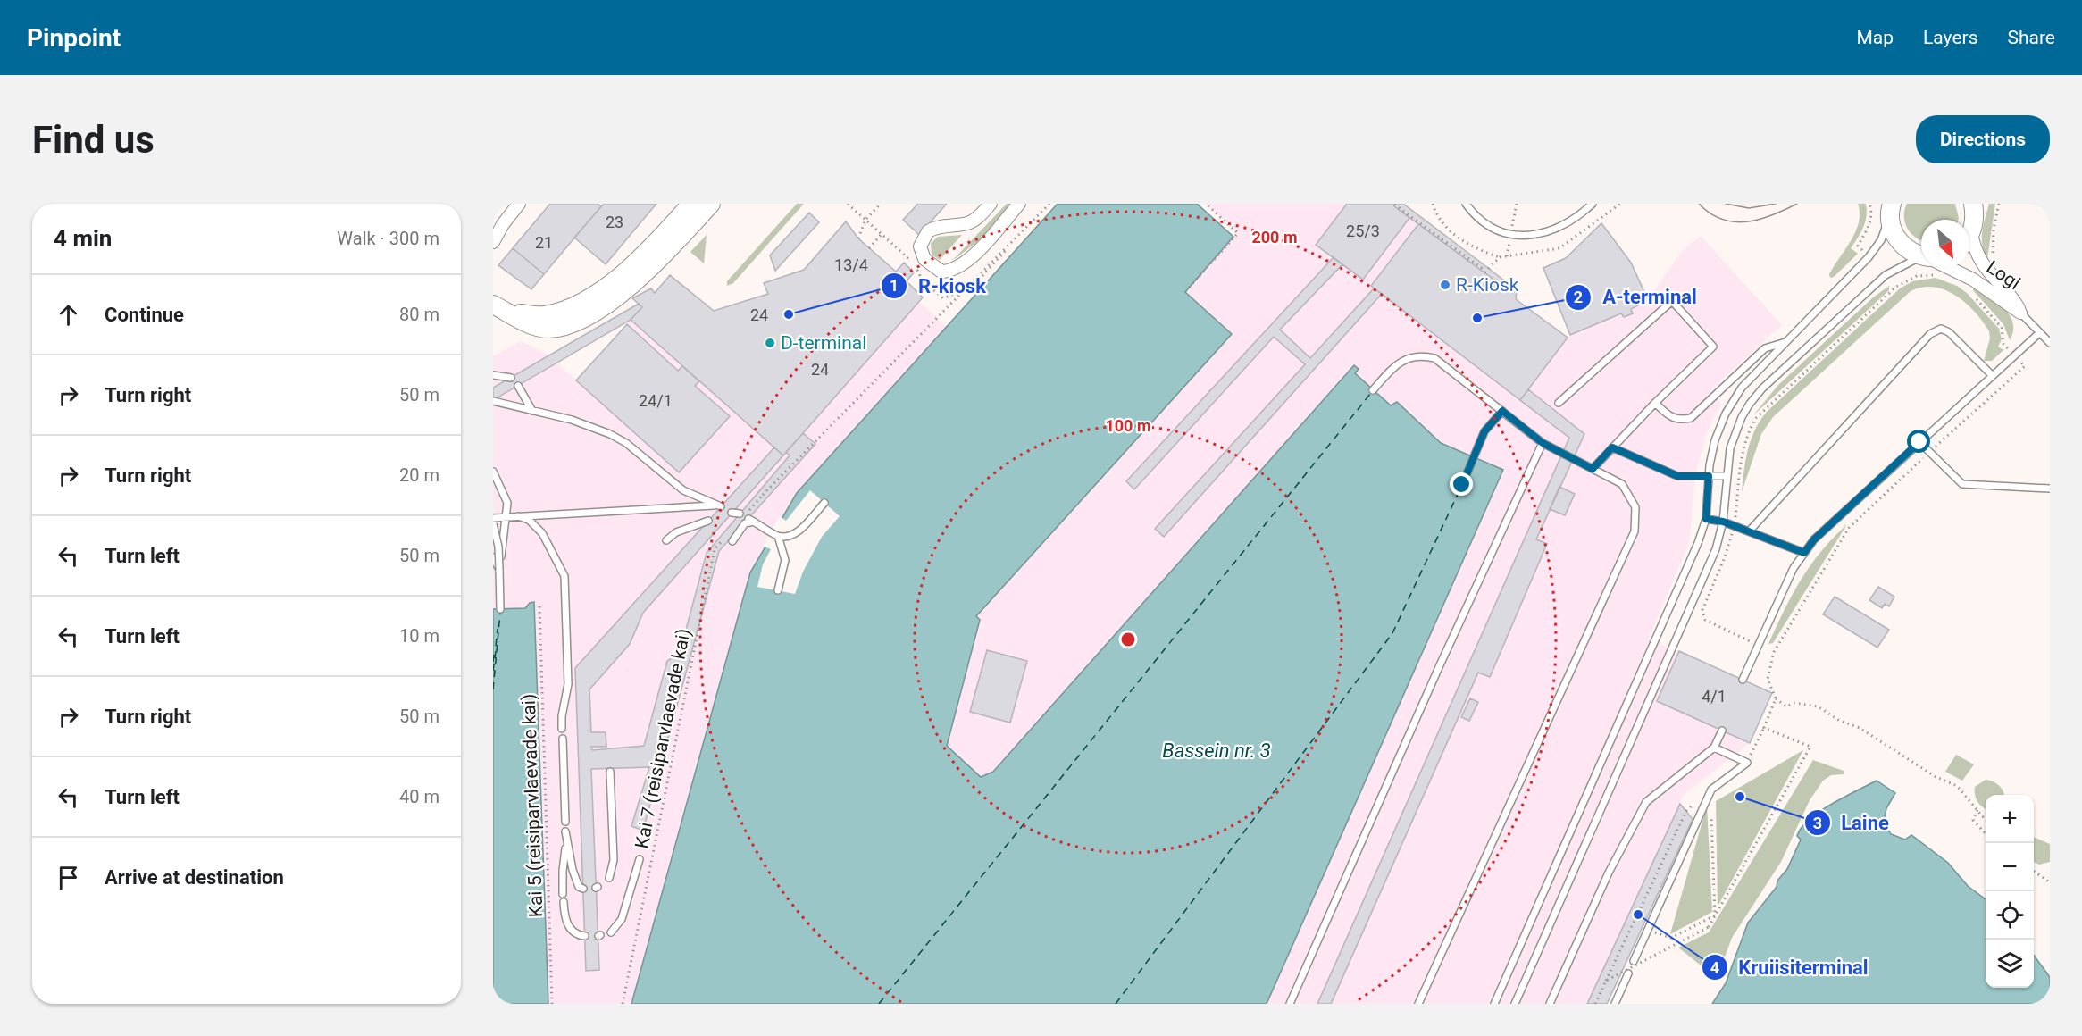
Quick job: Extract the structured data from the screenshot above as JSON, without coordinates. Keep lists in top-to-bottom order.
{
  "streets": {
    "street": ["Logi"],
    "path": ["Kai 7 (reisiparvlaevade kai)", "Kai 5 (reisiparvlaevade kai)"]
  },
  "water": ["Bassein nr. 3"],
  "places": [
    "R-Kiosk",
    "R-kiosk",
    "A-terminal",
    "D-terminal",
    "Laine",
    "Kruiisiterminal"
  ],
  "house_numbers": [
    "23",
    "25/3",
    "21",
    "13/4",
    "24",
    "24",
    "24/1",
    "4/1"
  ],
  "north": "bottom right",
  "page": {
    "header": "Pinpoint",
    "nav": ["Map", "Layers", "Share"],
    "buttons": "Directions",
    "title": "Find us",
    "heading": ["4 min", "Walk · 300 m"],
    "list": [
      ["Continue", "80 m"],
      ["Turn right", "50 m"],
      ["Turn right", "20 m"],
      ["Turn left", "50 m"],
      ["Turn left", "10 m"],
      ["Turn right", "50 m"],
      ["Turn left", "40 m"],
      "Arrive at destination"
    ],
    "map_buttons": ["+", "−"]
  },
  "rings": ["200 m", "100 m"]
}
